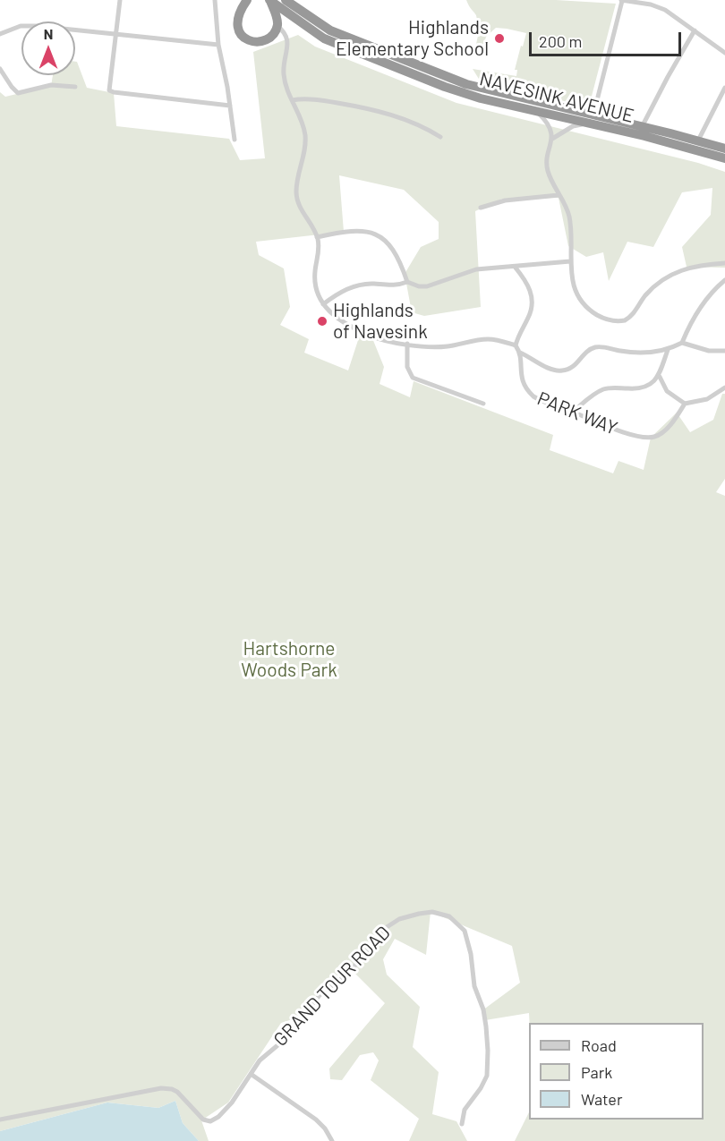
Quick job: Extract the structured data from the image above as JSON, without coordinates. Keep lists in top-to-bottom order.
{
  "streets": {
    "highway": ["NAVESINK AVENUE"],
    "street": ["PARK WAY", "GRAND TOUR ROAD"]
  },
  "parks": ["Hartshorne Woods Park"],
  "places": ["Highlands Elementary School", "Highlands of Navesink"],
  "legend": ["Road", "Park", "Water"],
  "scale_bar": "200 m",
  "north": "top"
}
